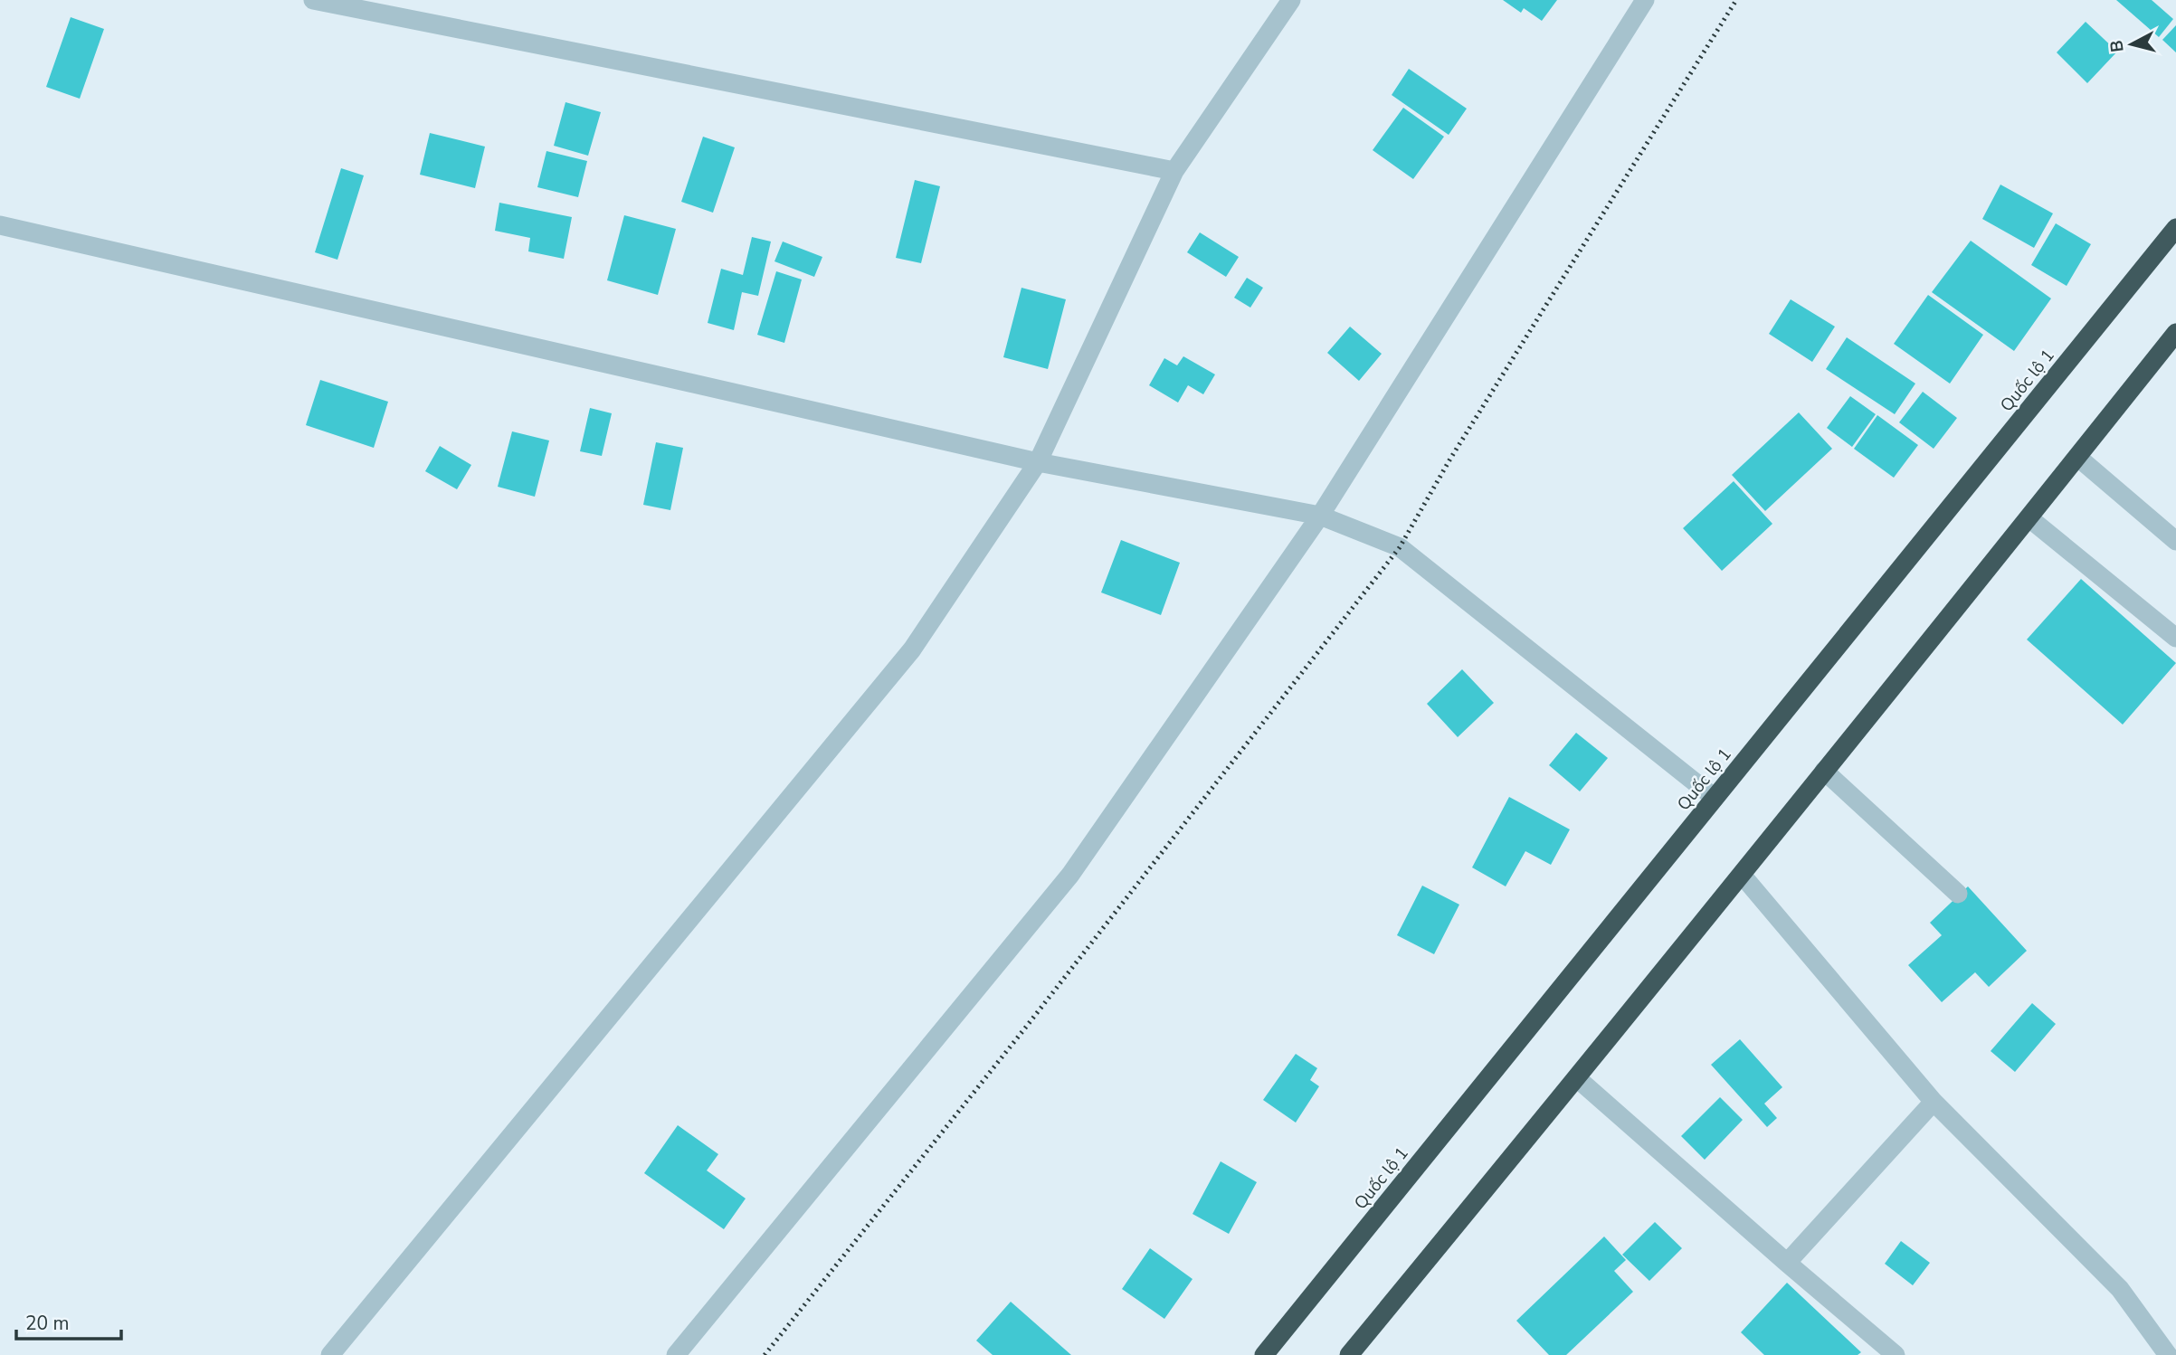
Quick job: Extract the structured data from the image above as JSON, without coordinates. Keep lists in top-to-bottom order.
{
  "streets": {
    "highway": ["Quốc lộ 1"]
  },
  "scale_bar": "20 m",
  "north": "left"
}
